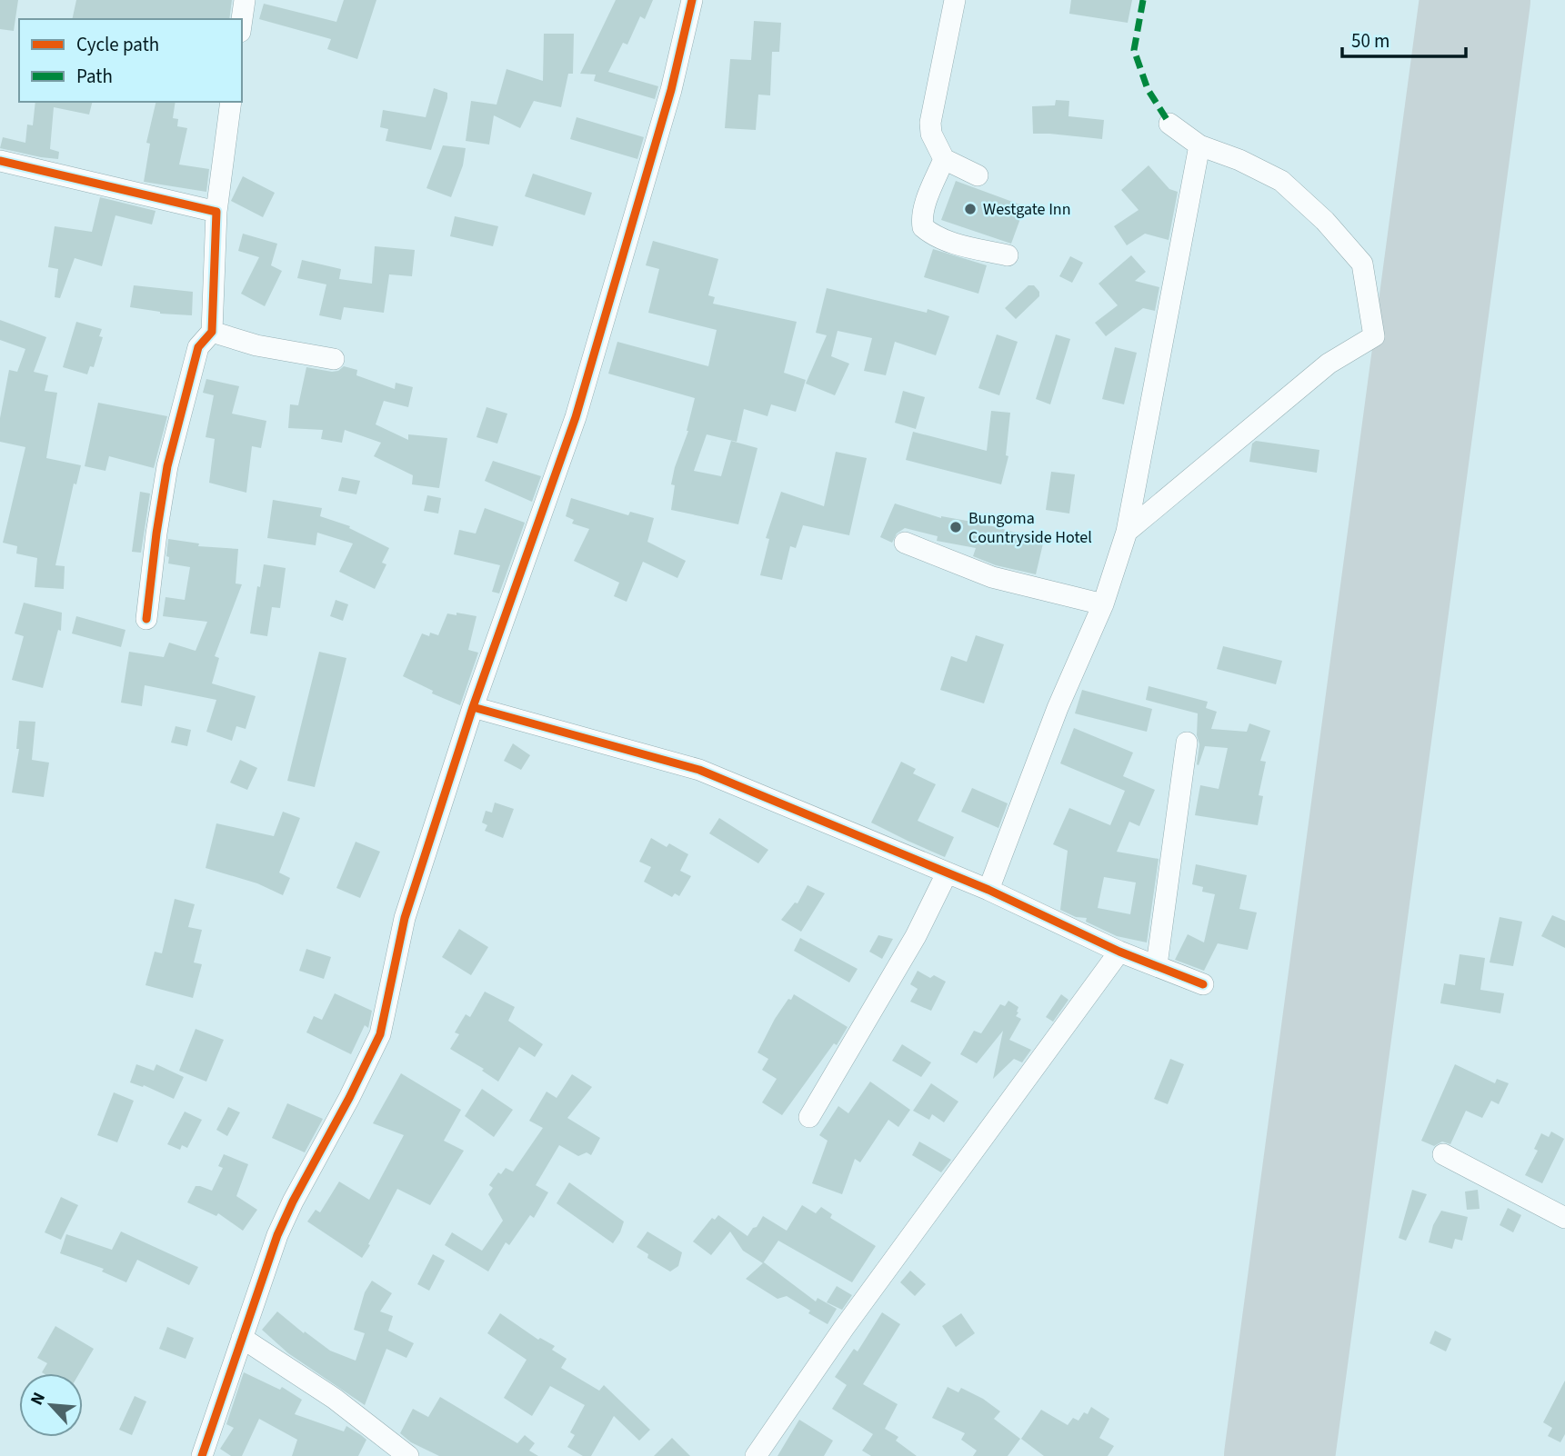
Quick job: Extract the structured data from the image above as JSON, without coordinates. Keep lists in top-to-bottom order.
{
  "places": ["Westgate Inn", "Bungoma Countryside Hotel"],
  "legend": ["Cycle path", "Path"],
  "scale_bar": "50 m",
  "north": "top left"
}
